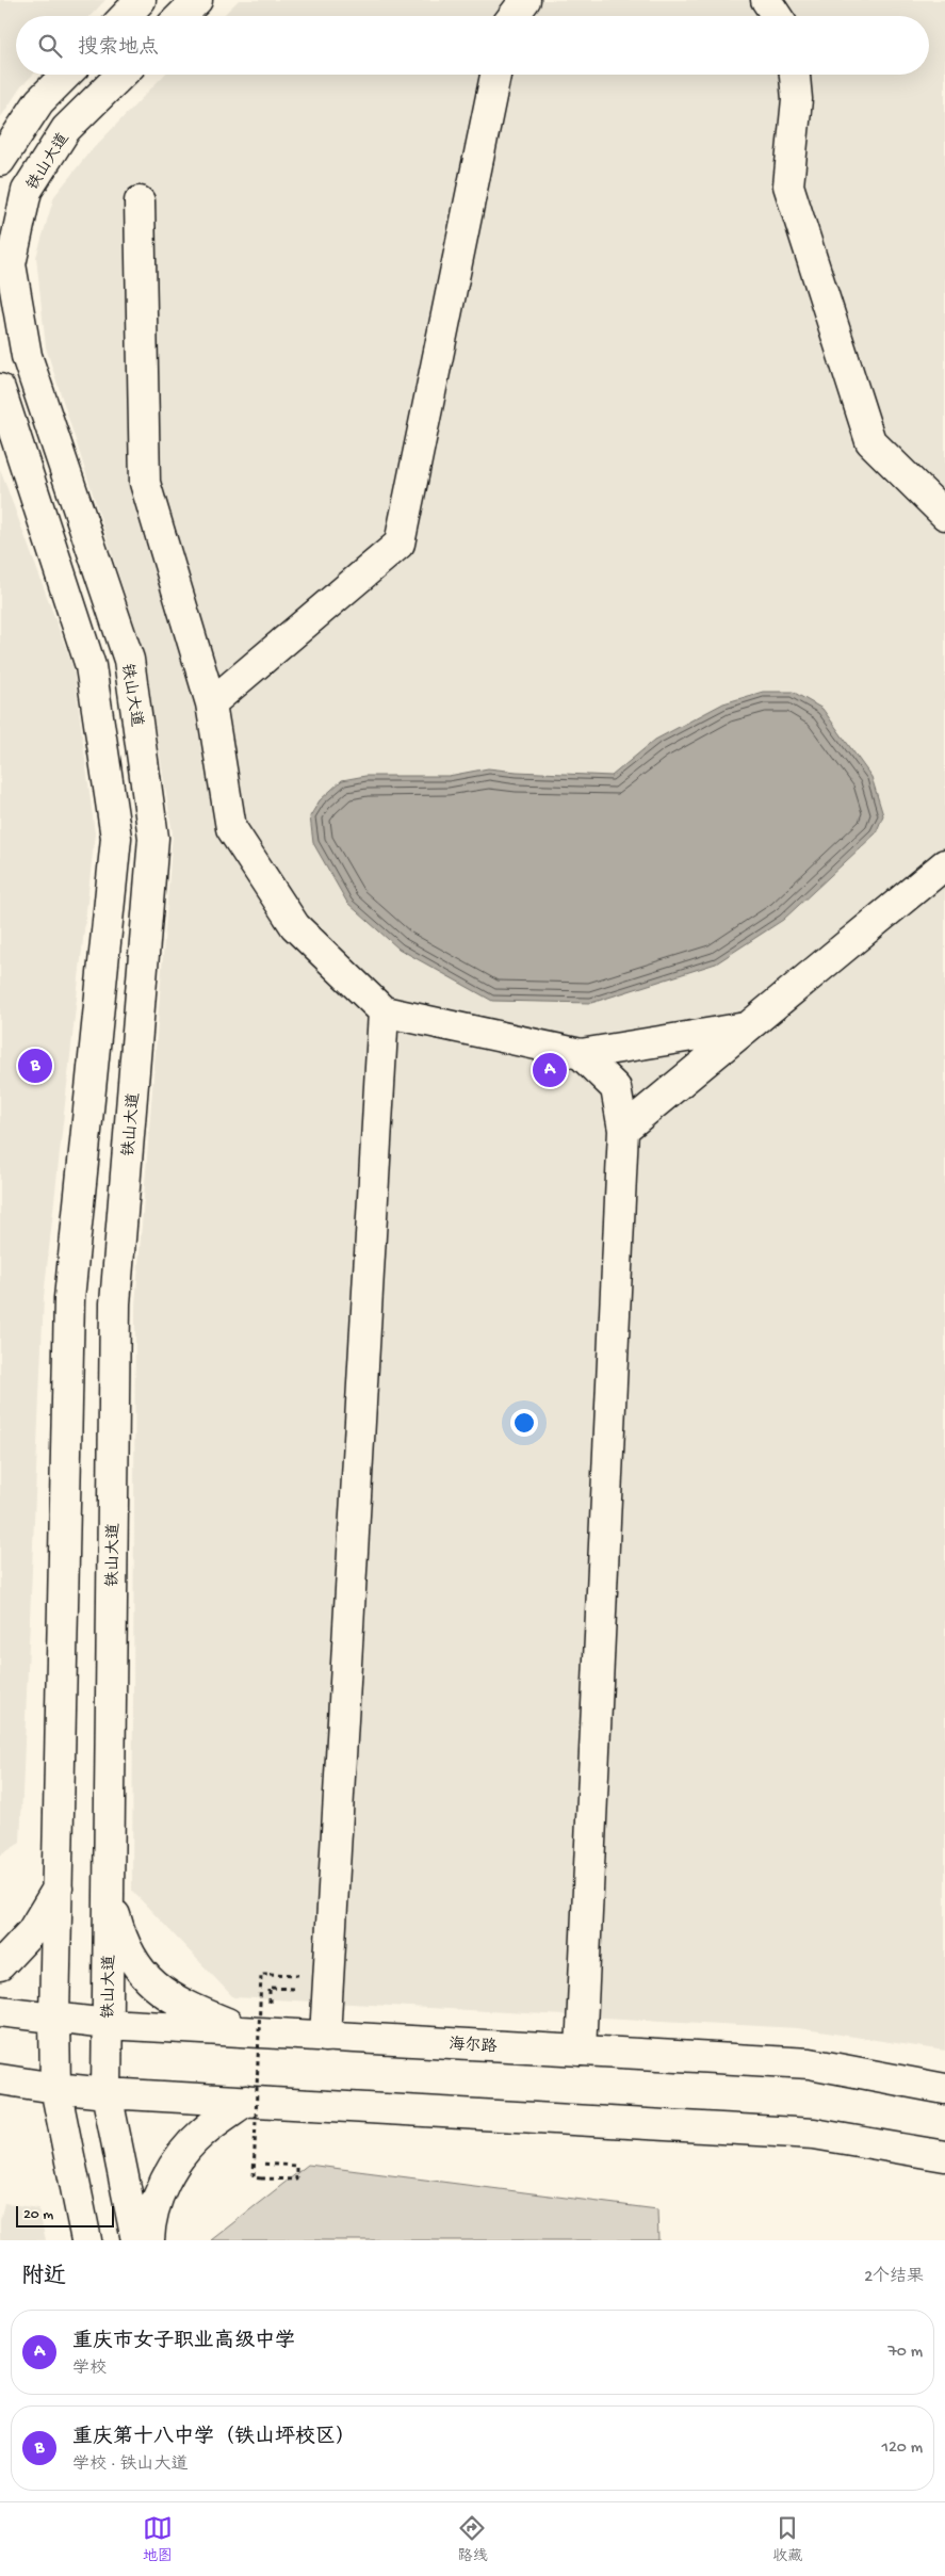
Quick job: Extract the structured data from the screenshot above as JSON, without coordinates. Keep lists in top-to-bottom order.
{
  "streets": {
    "main road": ["铁山大道", "海尔路"]
  },
  "crossings": [
    ["铁山大道", "海尔路"]
  ],
  "scale_bar": "20 m",
  "page": {
    "search": "搜索地点",
    "pins": ["B", "A"],
    "scale": "20 m",
    "heading": ["附近", "2个结果"],
    "list": [
      {
        "mark": "A",
        "name": "重庆市女子职业高级中学",
        "note": "学校",
        "value": "70 m"
      },
      {
        "mark": "B",
        "name": "重庆第十八中学（铁山坪校区）",
        "note": "学校 · 铁山大道",
        "value": "120 m"
      }
    ],
    "nav": ["地图", "路线", "收藏"]
  }
}
